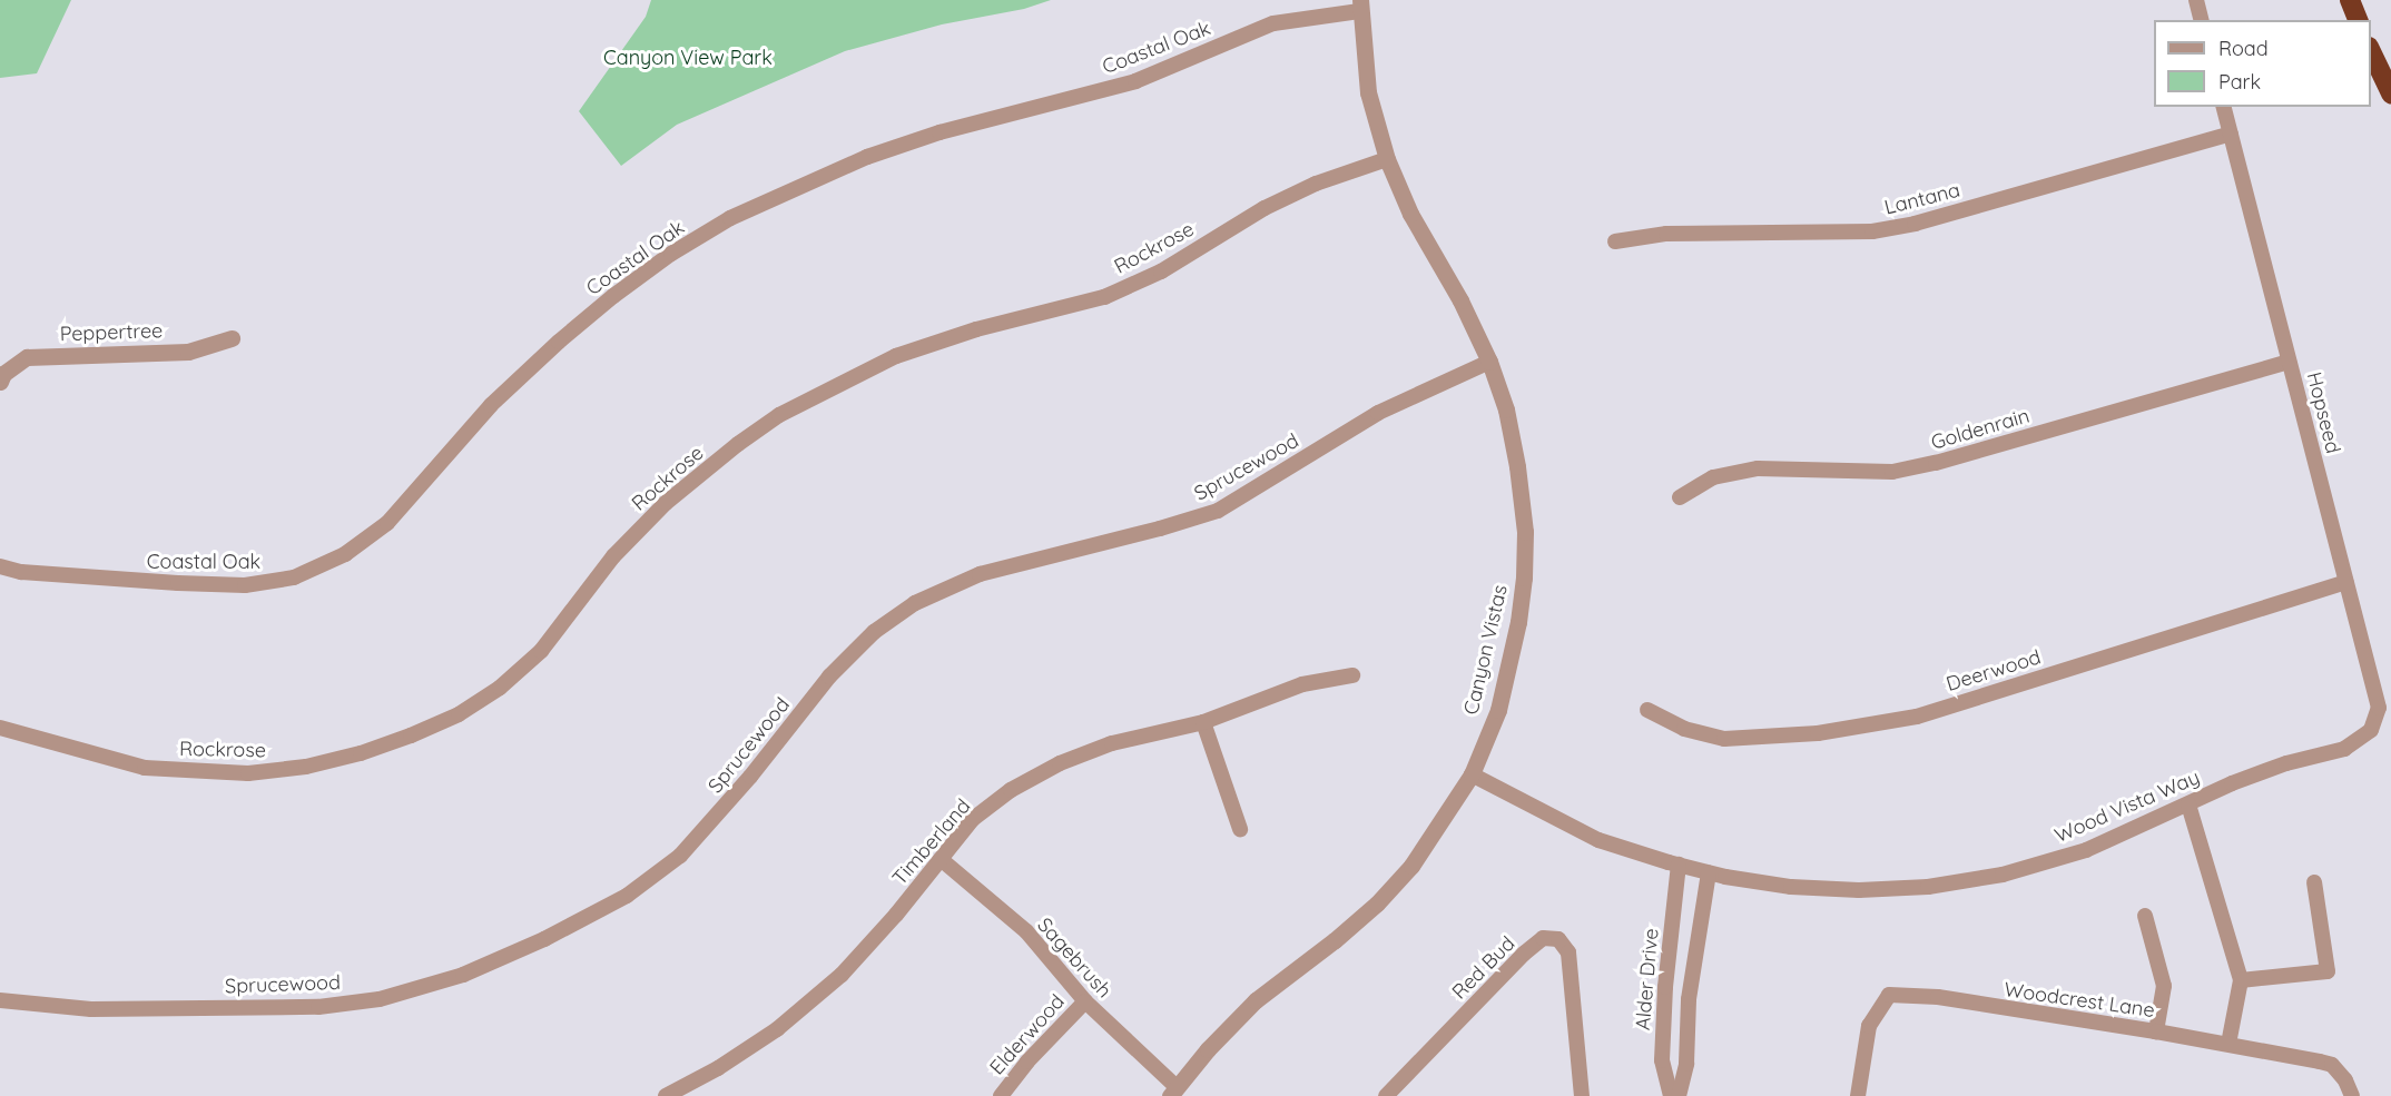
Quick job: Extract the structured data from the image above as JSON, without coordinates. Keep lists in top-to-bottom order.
{
  "streets": {
    "street": [
      "Coastal Oak",
      "Lantana",
      "Rockrose",
      "Peppertree",
      "Hopseed",
      "Goldenrain",
      "Sprucewood",
      "Canyon Vistas",
      "Deerwood",
      "Wood Vista Way",
      "Timberland",
      "Sagebrush",
      "Red Bud",
      "Alder Drive",
      "Woodcrest Lane",
      "Elderwood"
    ]
  },
  "crossings": [
    ["Coastal Oak", "Canyon Vistas"],
    ["Lantana", "Hopseed"],
    ["Rockrose", "Canyon Vistas"],
    ["Hopseed", "Goldenrain"],
    ["Hopseed", "Deerwood"],
    ["Hopseed", "Wood Vista Way"],
    ["Sprucewood", "Canyon Vistas"],
    ["Canyon Vistas", "Wood Vista Way"],
    ["Canyon Vistas", "Sagebrush"],
    ["Wood Vista Way", "Alder Drive"],
    ["Timberland", "Sagebrush"],
    ["Sagebrush", "Elderwood"]
  ],
  "parks": ["Canyon View Park"],
  "legend": ["Road", "Park"]
}
